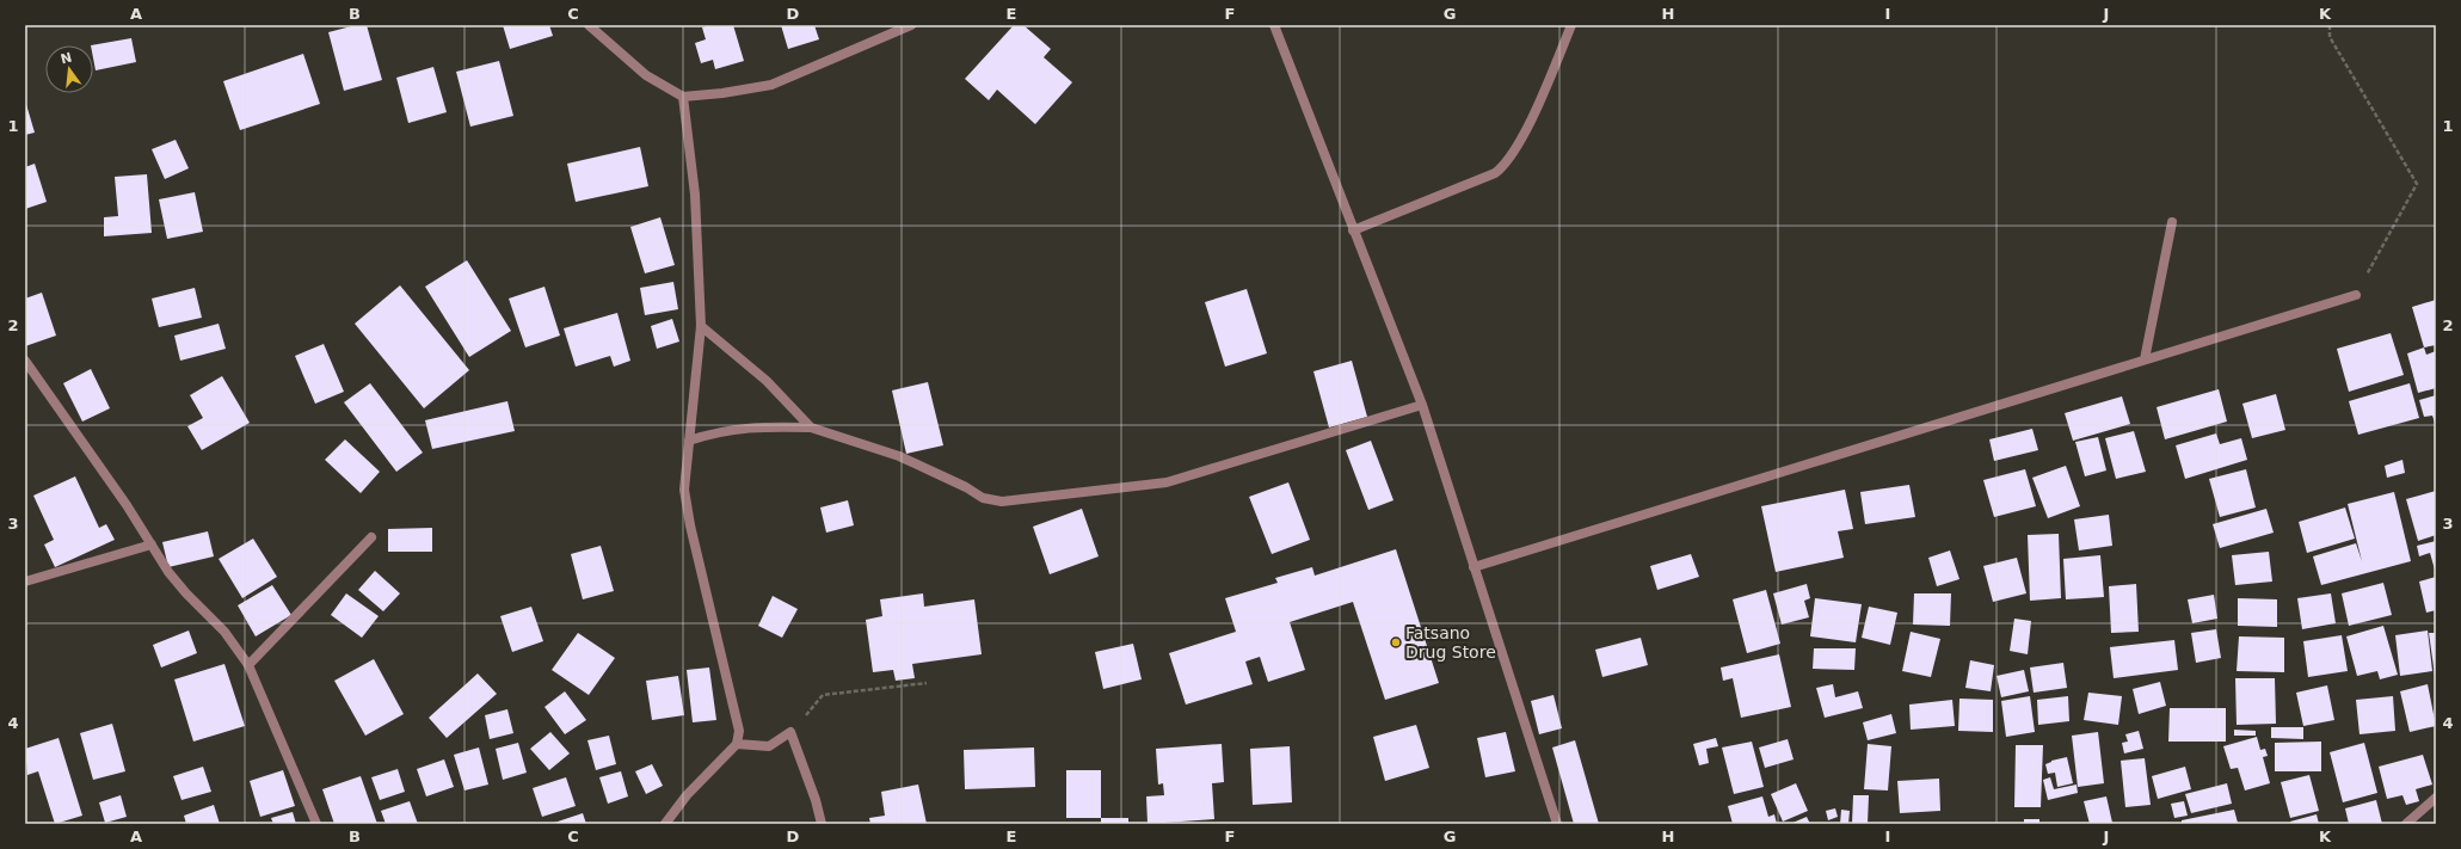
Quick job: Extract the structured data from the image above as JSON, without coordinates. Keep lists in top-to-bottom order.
{
  "places": ["Fatsano Drug Store"],
  "north": "top",
  "grid": {
    "columns": [
      "A",
      "B",
      "C",
      "D",
      "E",
      "F",
      "G",
      "H",
      "I",
      "J",
      "K"
    ],
    "rows": [
      "1",
      "2",
      "3",
      "4"
    ]
  }
}
